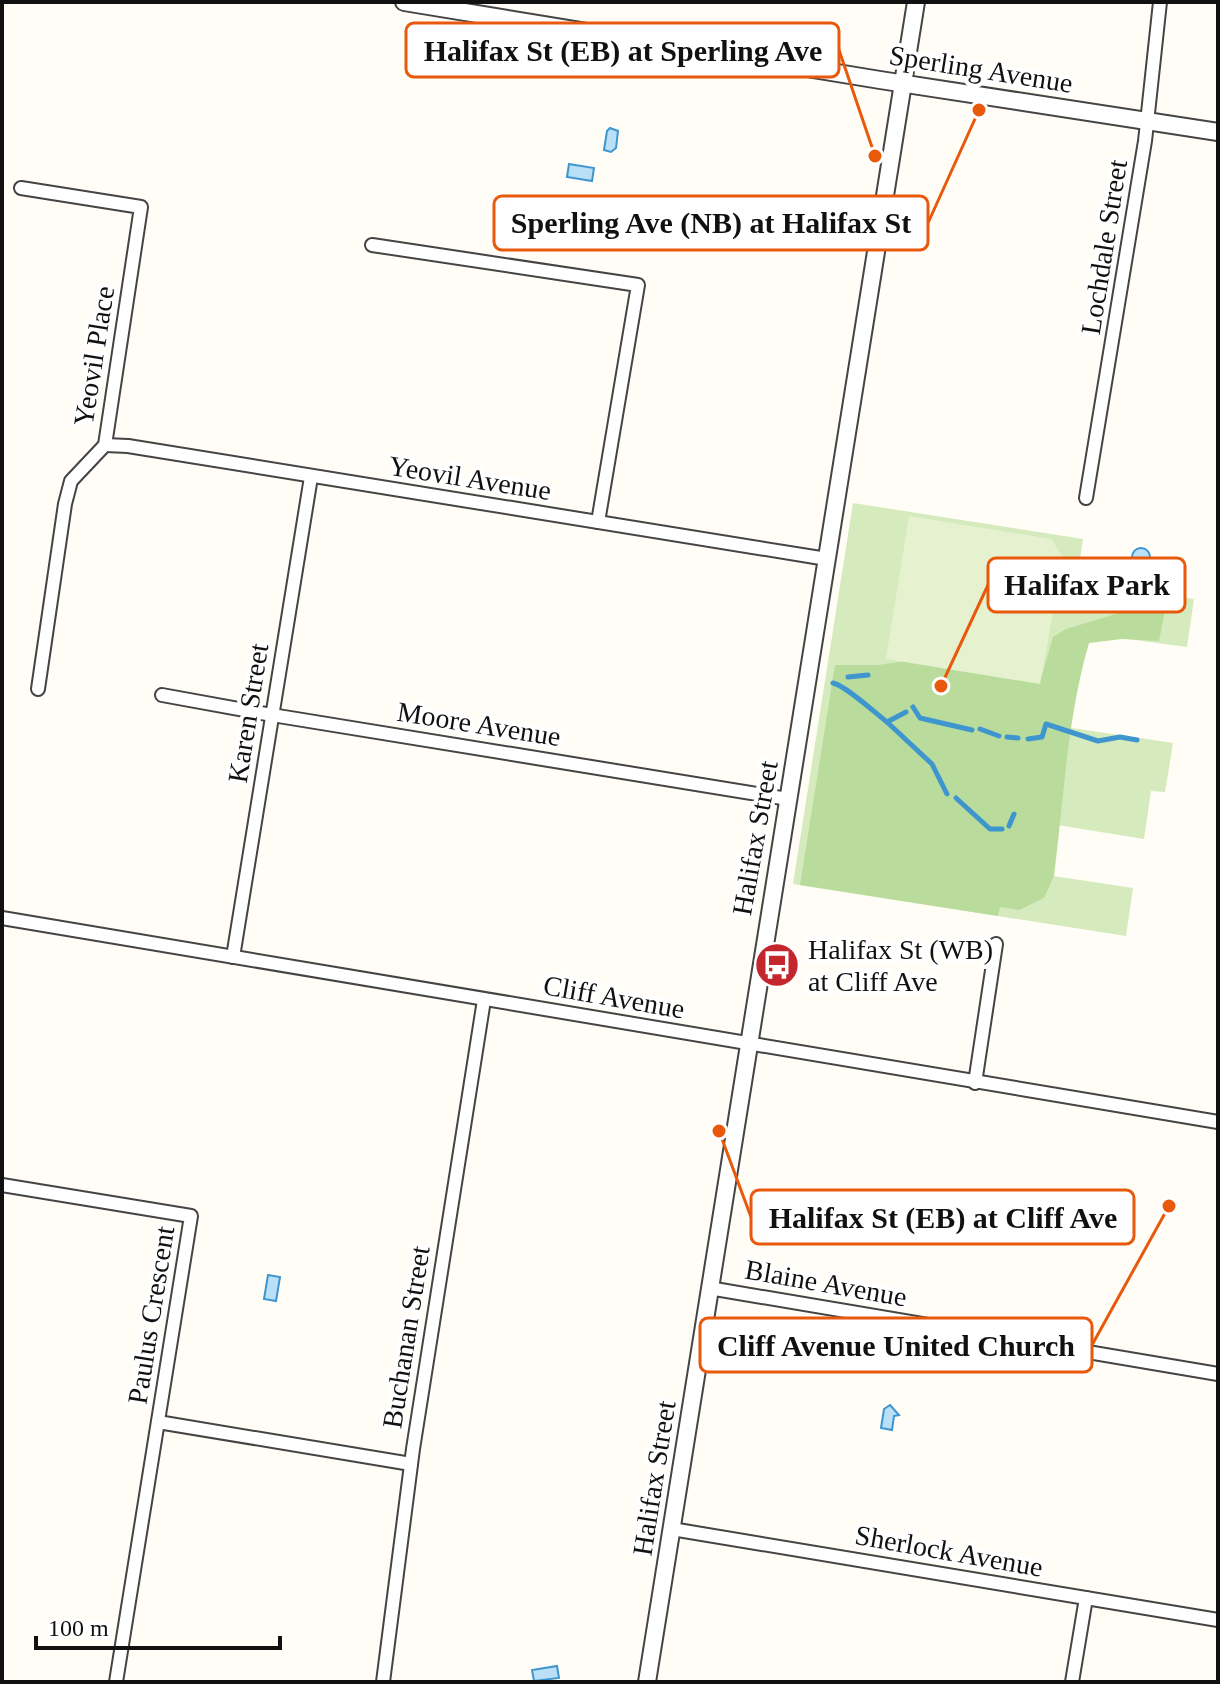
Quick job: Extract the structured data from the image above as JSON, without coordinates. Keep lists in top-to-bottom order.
{
  "streets": {
    "street": [
      "Sperling Avenue",
      "Lochdale Street",
      "Yeovil Place",
      "Yeovil Avenue",
      "Karen Street",
      "Moore Avenue",
      "Halifax Street",
      "Cliff Avenue",
      "Blaine Avenue",
      "Paulus Crescent",
      "Buchanan Street",
      "Sherlock Avenue"
    ]
  },
  "crossings": [
    ["Sperling Avenue", "Lochdale Street"],
    ["Sperling Avenue", "Halifax Street"],
    ["Yeovil Place", "Yeovil Avenue"],
    ["Yeovil Avenue", "Karen Street"],
    ["Yeovil Avenue", "Halifax Street"],
    ["Karen Street", "Moore Avenue"],
    ["Karen Street", "Cliff Avenue"],
    ["Moore Avenue", "Halifax Street"],
    ["Halifax Street", "Cliff Avenue"],
    ["Halifax Street", "Blaine Avenue"],
    ["Halifax Street", "Sherlock Avenue"],
    ["Cliff Avenue", "Buchanan Street"]
  ],
  "places": {
    "other": [
      "Sperling Ave (NB) at Halifax St",
      "Halifax St (EB) at Sperling Ave",
      "Halifax Park",
      "Halifax St (EB) at Cliff Ave",
      "Cliff Avenue United Church"
    ],
    "bus stop": ["Halifax St (WB) at Cliff Ave"]
  },
  "scale_bar": "100 m"
}
